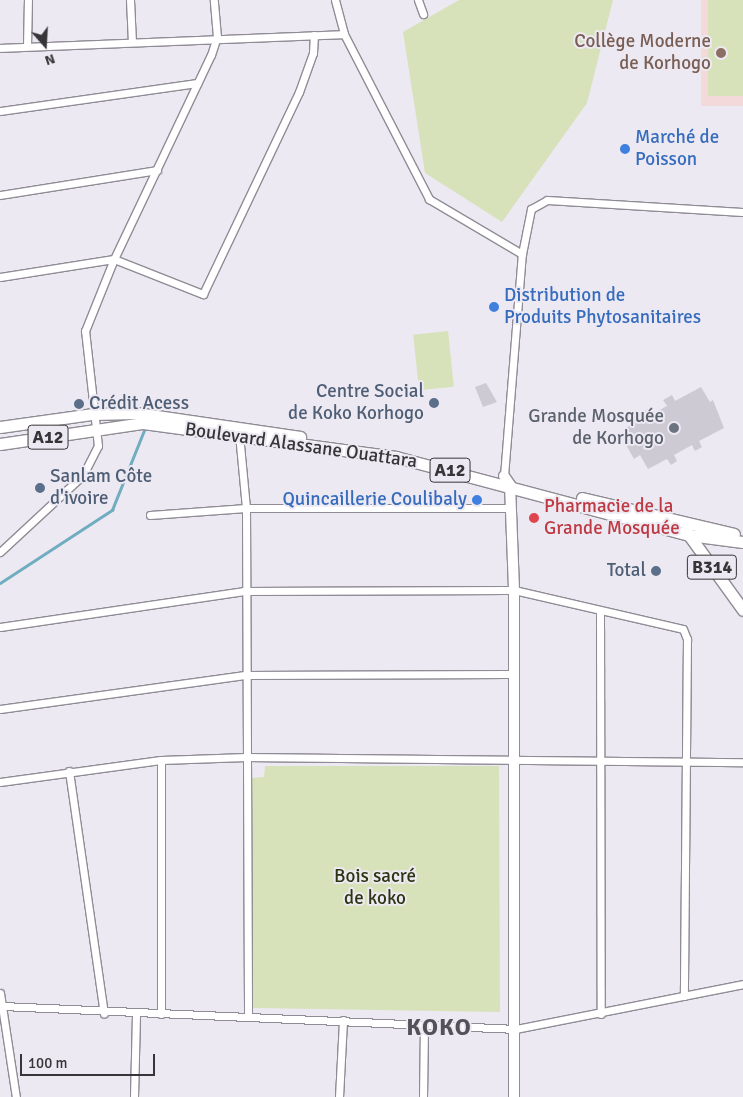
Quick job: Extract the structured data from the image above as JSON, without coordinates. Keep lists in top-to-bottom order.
{
  "streets": {
    "main road": ["A12", "Boulevard Alassane Ouattara", "B314"]
  },
  "crossings": [
    ["Boulevard Alassane Ouattara", "B314"]
  ],
  "districts": ["KOKO"],
  "parks": ["Bois sacré de koko"],
  "places": [
    "Collège Moderne de Korhogo",
    "Marché de Poisson",
    "Distribution de Produits Phytosanitaires",
    "Centre Social de Koko Korhogo",
    "Crédit Acess",
    "Grande Mosquée de Korhogo",
    "Sanlam Côte d'ivoire",
    "Quincaillerie Coulibaly",
    "Pharmacie de la Grande Mosquée",
    "Total"
  ],
  "scale_bar": "100 m",
  "north": "bottom"
}
